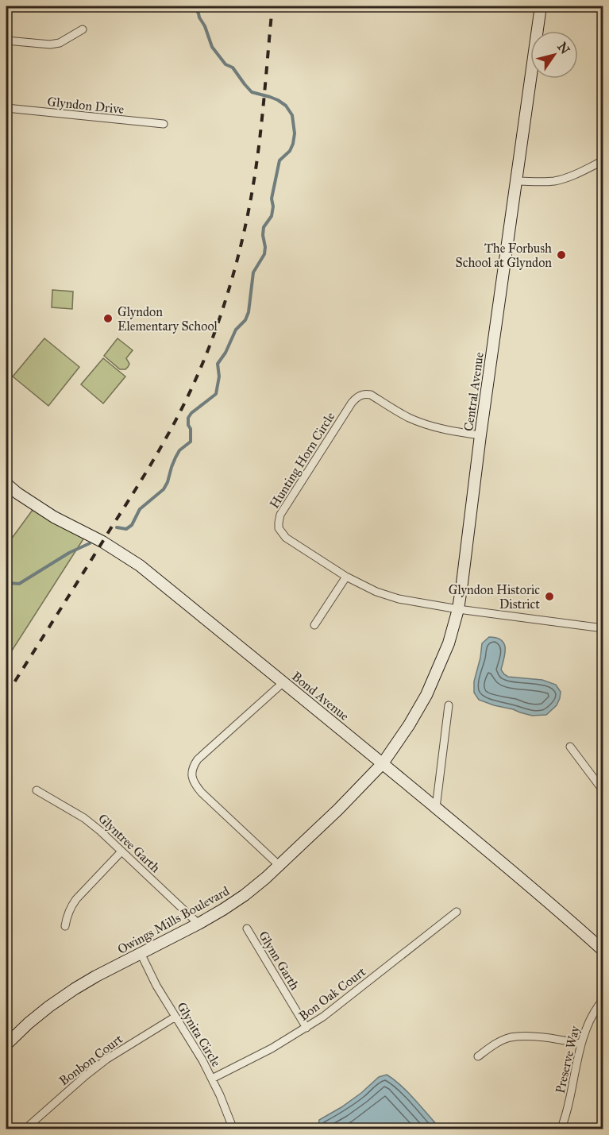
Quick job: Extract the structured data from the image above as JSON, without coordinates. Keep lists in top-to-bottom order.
{
  "streets": {
    "main road": ["Central Avenue", "Bond Avenue", "Owings Mills Boulevard"],
    "street": [
      "Glyndon Drive",
      "Hunting Horn Circle",
      "Glyntree Garth",
      "Glynn Garth",
      "Bon Oak Court",
      "Glynita Circle",
      "Bonbon Court",
      "Preserve Way"
    ]
  },
  "crossings": [
    ["Central Avenue", "Hunting Horn Circle"],
    ["Central Avenue", "Bond Avenue"],
    ["Central Avenue", "Owings Mills Boulevard"],
    ["Bond Avenue", "Owings Mills Boulevard"],
    ["Glyntree Garth", "Owings Mills Boulevard"],
    ["Owings Mills Boulevard", "Glynita Circle"],
    ["Glynn Garth", "Bon Oak Court"],
    ["Bon Oak Court", "Glynita Circle"],
    ["Glynita Circle", "Bonbon Court"]
  ],
  "places": ["The Forbush School at Glyndon", "Glyndon Elementary School", "Glyndon Historic District"],
  "north": "top right"
}
